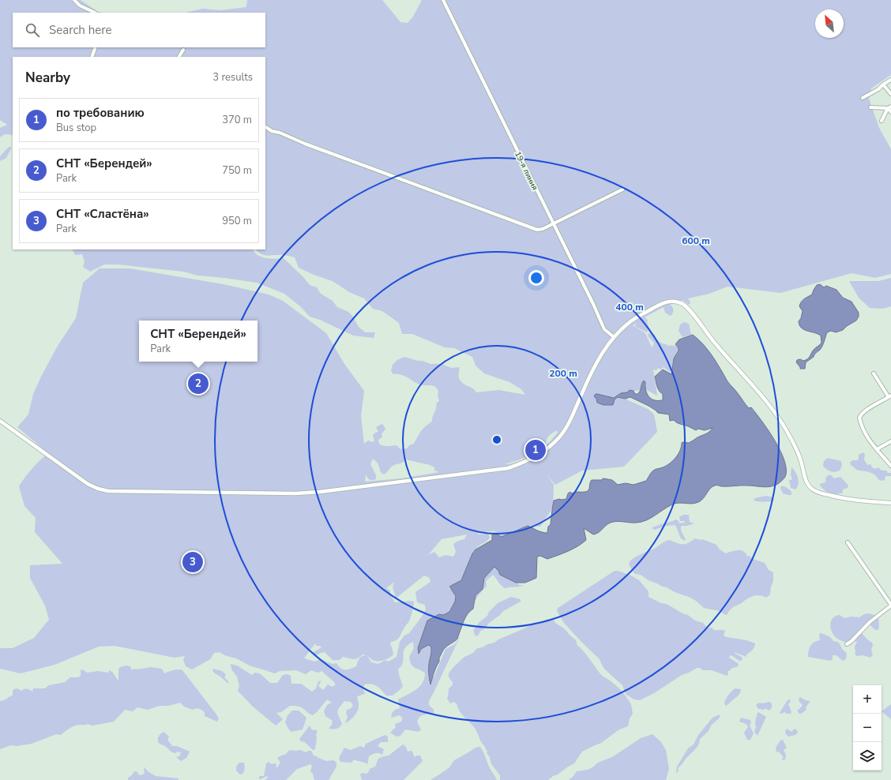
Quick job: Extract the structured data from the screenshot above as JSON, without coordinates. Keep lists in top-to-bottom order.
{
  "streets": {
    "street": ["19-я линия"]
  },
  "north": "top left",
  "page": {
    "search": "Search here",
    "heading": ["Nearby", "3 results"],
    "list": [
      {
        "mark": "1",
        "name": "по требованию",
        "note": "Bus stop",
        "value": "370 m"
      },
      {
        "mark": "2",
        "name": "СНТ «Берендей»",
        "note": "Park",
        "value": "750 m"
      },
      {
        "mark": "3",
        "name": "СНТ «Сластёна»",
        "note": "Park",
        "value": "950 m"
      }
    ],
    "popup": ["СНТ «Берендей»", "Park"],
    "pins": ["2", "1", "3"],
    "map_buttons": ["+", "−"]
  },
  "rings": ["600 m", "400 m", "200 m"]
}
